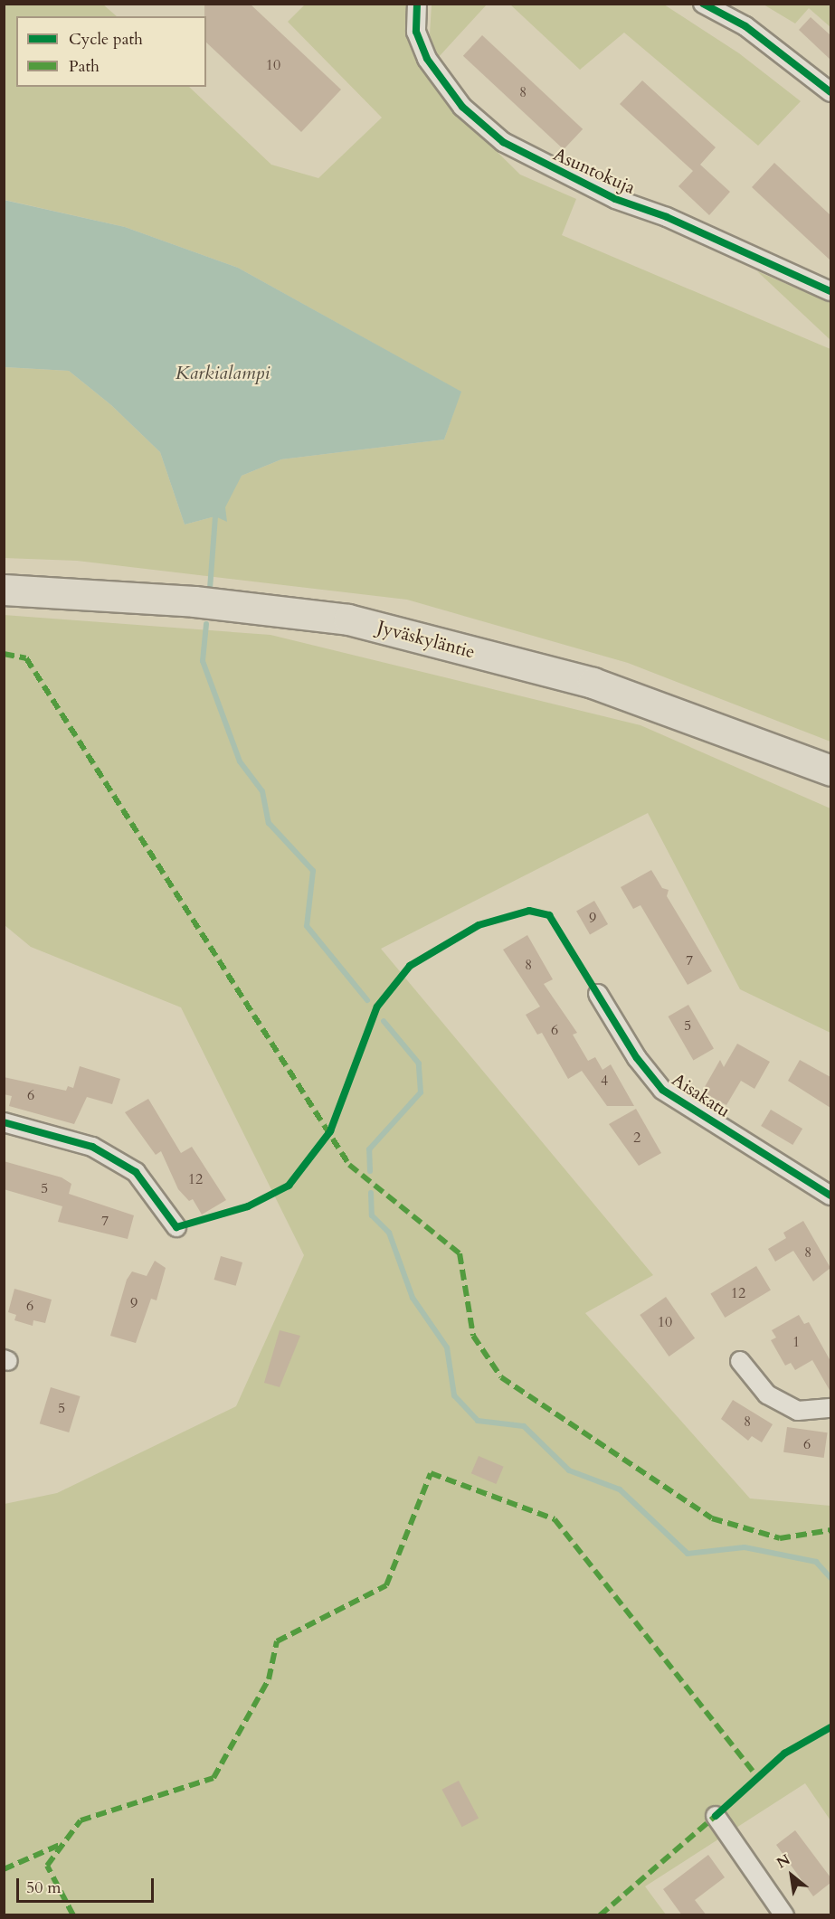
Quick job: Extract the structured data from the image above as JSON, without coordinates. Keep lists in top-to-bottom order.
{
  "streets": {
    "highway": ["Jyväskyläntie"],
    "street": ["Asuntokuja", "Aisakatu"]
  },
  "water": ["Karkialampi"],
  "house_numbers": [
    "10",
    "8",
    "9",
    "7",
    "8",
    "5",
    "6",
    "4",
    "6",
    "2",
    "12",
    "5",
    "7",
    "8",
    "12",
    "9",
    "6",
    "10",
    "1",
    "5",
    "8",
    "6"
  ],
  "legend": ["Cycle path", "Path"],
  "scale_bar": "50 m",
  "north": "top left"
}
